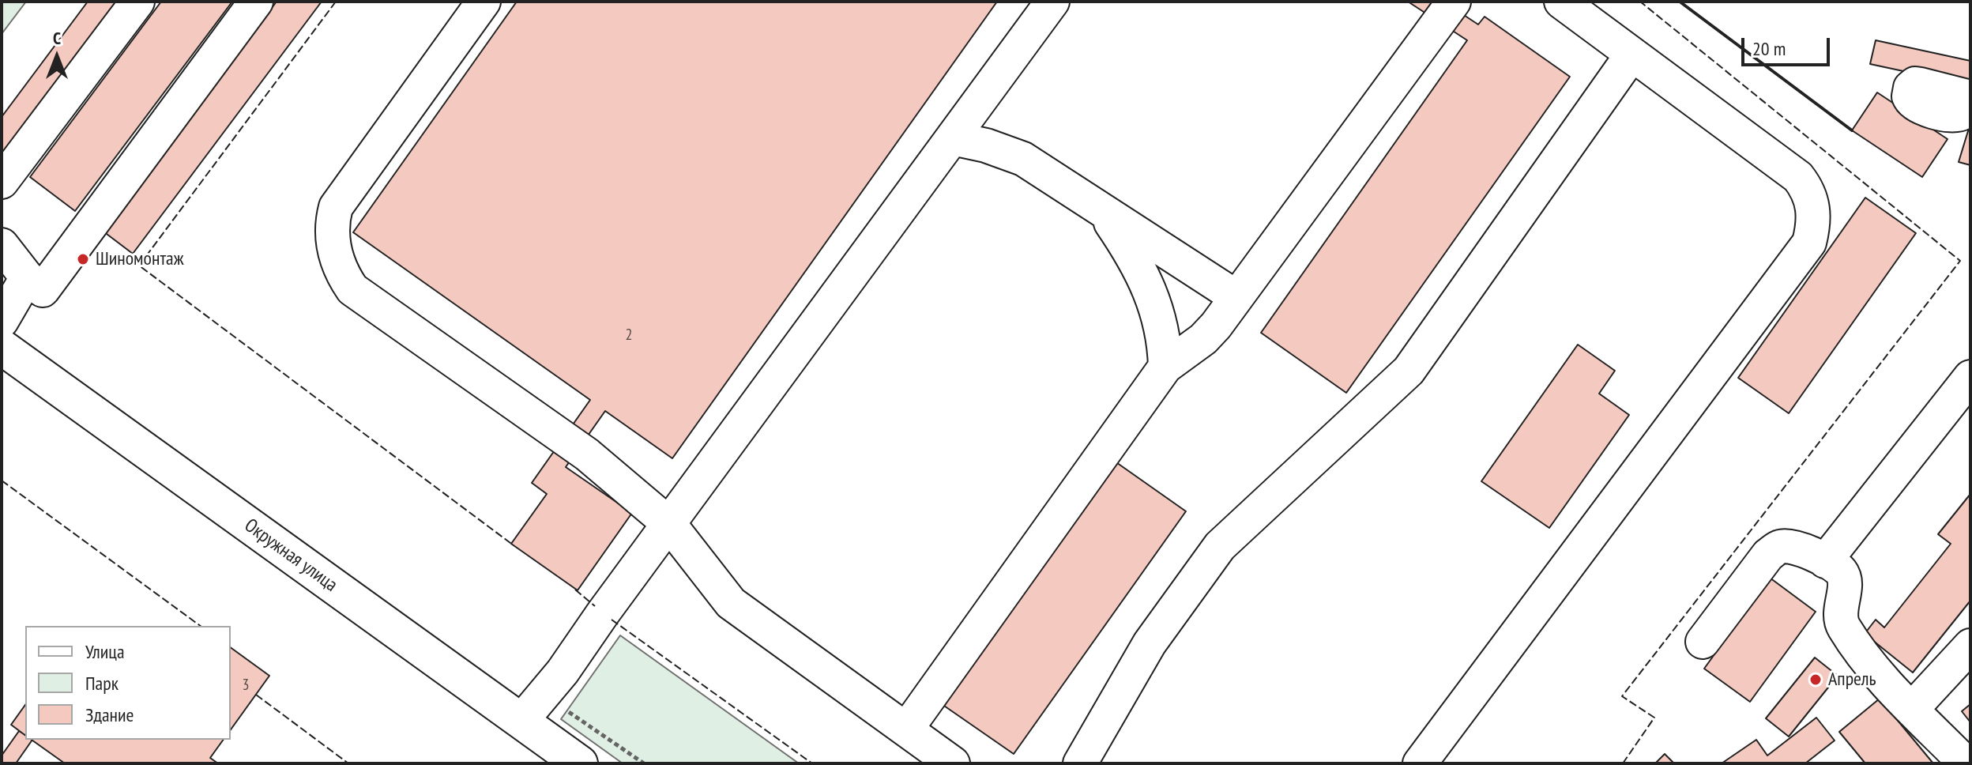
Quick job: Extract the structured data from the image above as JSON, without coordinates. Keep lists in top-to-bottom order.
{
  "streets": {
    "main road": ["Окружная улица"]
  },
  "places": ["Шиномонтаж", "Апрель"],
  "house_numbers": ["2", "3"],
  "legend": ["Улица", "Парк", "Здание"],
  "scale_bar": "20 m",
  "north": "top"
}
